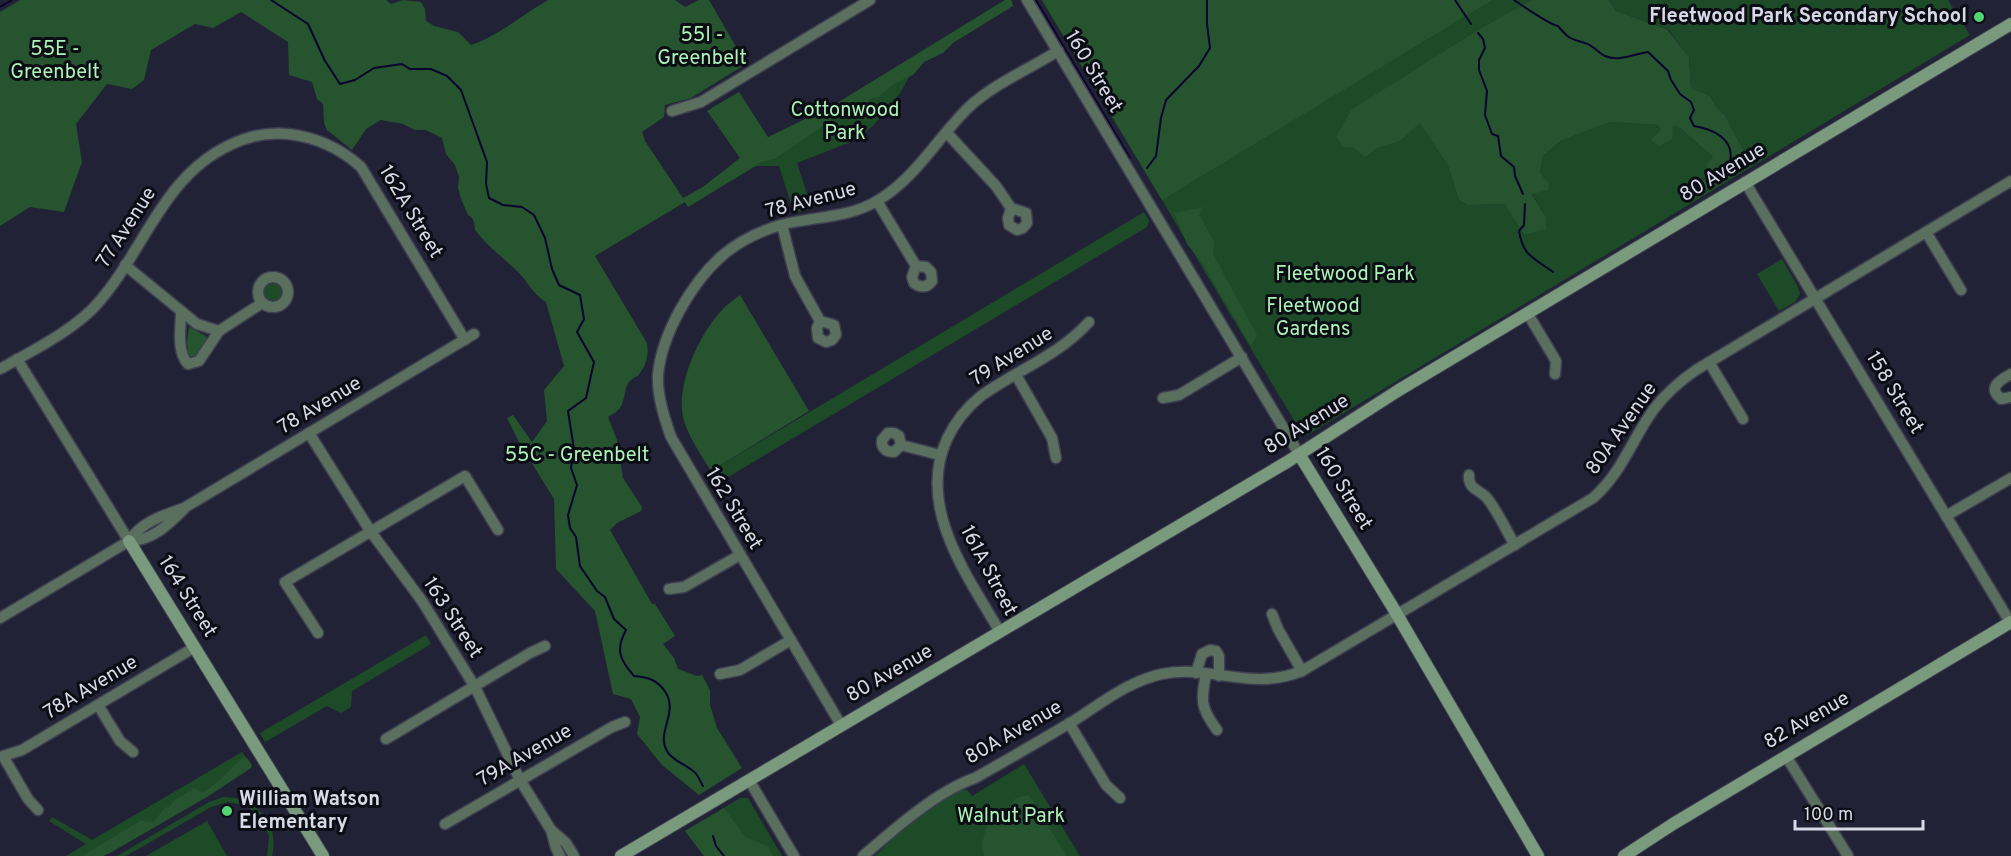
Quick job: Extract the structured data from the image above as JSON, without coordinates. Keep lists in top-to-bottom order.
{
  "streets": {
    "street": [
      "160 Street",
      "80 Avenue",
      "78 Avenue",
      "162A Street",
      "77 Avenue",
      "79 Avenue",
      "158 Street",
      "80A Avenue",
      "162 Street",
      "161A Street",
      "164 Street",
      "163 Street",
      "78A Avenue",
      "82 Avenue",
      "79A Avenue"
    ]
  },
  "crossings": [
    ["160 Street", "80 Avenue"],
    ["160 Street", "78 Avenue"],
    ["160 Street", "80A Avenue"],
    ["80 Avenue", "158 Street"],
    ["80 Avenue", "162 Street"],
    ["80 Avenue", "161A Street"],
    ["78 Avenue", "162A Street"],
    ["78 Avenue", "162 Street"],
    ["78 Avenue", "164 Street"],
    ["78 Avenue", "163 Street"],
    ["162A Street", "77 Avenue"],
    ["77 Avenue", "164 Street"],
    ["79 Avenue", "161A Street"],
    ["158 Street", "80A Avenue"],
    ["158 Street", "82 Avenue"],
    ["164 Street", "78A Avenue"],
    ["163 Street", "79A Avenue"]
  ],
  "parks": [
    "55I - Greenbelt",
    "55E - Greenbelt",
    "Cottonwood Park",
    "Fleetwood Park",
    "Fleetwood Gardens",
    "55C - Greenbelt",
    "Walnut Park"
  ],
  "places": ["Fleetwood Park Secondary School", "William Watson Elementary"],
  "scale_bar": "100 m"
}
